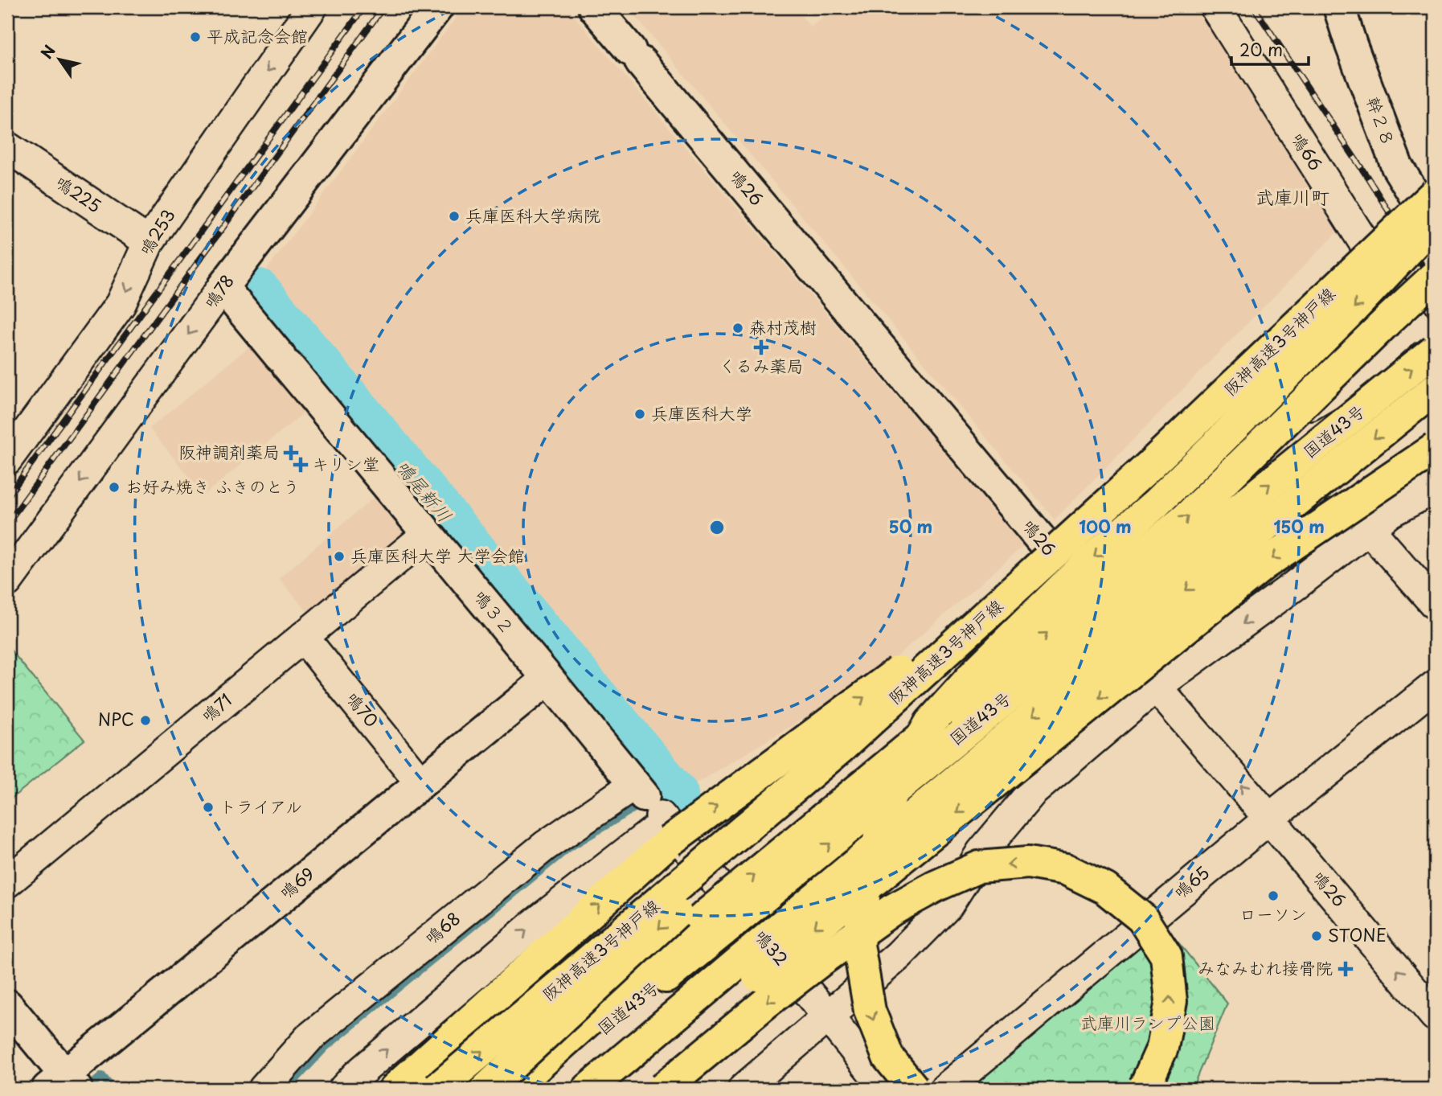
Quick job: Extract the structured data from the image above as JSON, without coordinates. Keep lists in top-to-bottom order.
{
  "streets": {
    "highway": ["阪神高速3号神戸線", "国道43号"],
    "street": [
      "幹２８",
      "鳴66",
      "鳴26",
      "鳴225",
      "鳴253",
      "鳴78",
      "鳴３２",
      "鳴71",
      "鳴70",
      "鳴65",
      "鳴69",
      "鳴68",
      "鳴32"
    ]
  },
  "crossings": [
    ["鳴66", "国道43号"],
    ["鳴26", "阪神高速3号神戸線"],
    ["鳴26", "鳴65"],
    ["鳴225", "鳴253"],
    ["鳴78", "鳴３２"],
    ["鳴３２", "鳴71"],
    ["鳴３２", "鳴69"],
    ["鳴３２", "鳴68"],
    ["鳴３２", "鳴32"],
    ["鳴71", "鳴70"],
    ["鳴70", "鳴69"],
    ["鳴68", "鳴32"]
  ],
  "one_way": ["鳴253", "鳴78"],
  "districts": ["武庫川町"],
  "water": ["鳴尾新川"],
  "parks": ["武庫川ランプ公園"],
  "places": {
    "other": [
      "平成記念会館",
      "兵庫医科大学病院",
      "森村茂樹",
      "兵庫医科大学",
      "お好み焼き ふきのとう",
      "兵庫医科大学 大学会館",
      "NPC",
      "トライアル",
      "ローソン",
      "STONE"
    ],
    "health": [
      "くるみ薬局",
      "阪神調剤薬局",
      "キリン堂",
      "みなみむれ接骨院"
    ]
  },
  "scale_bar": "20 m",
  "north": "top left",
  "rings": ["50 m", "100 m", "150 m"]
}
